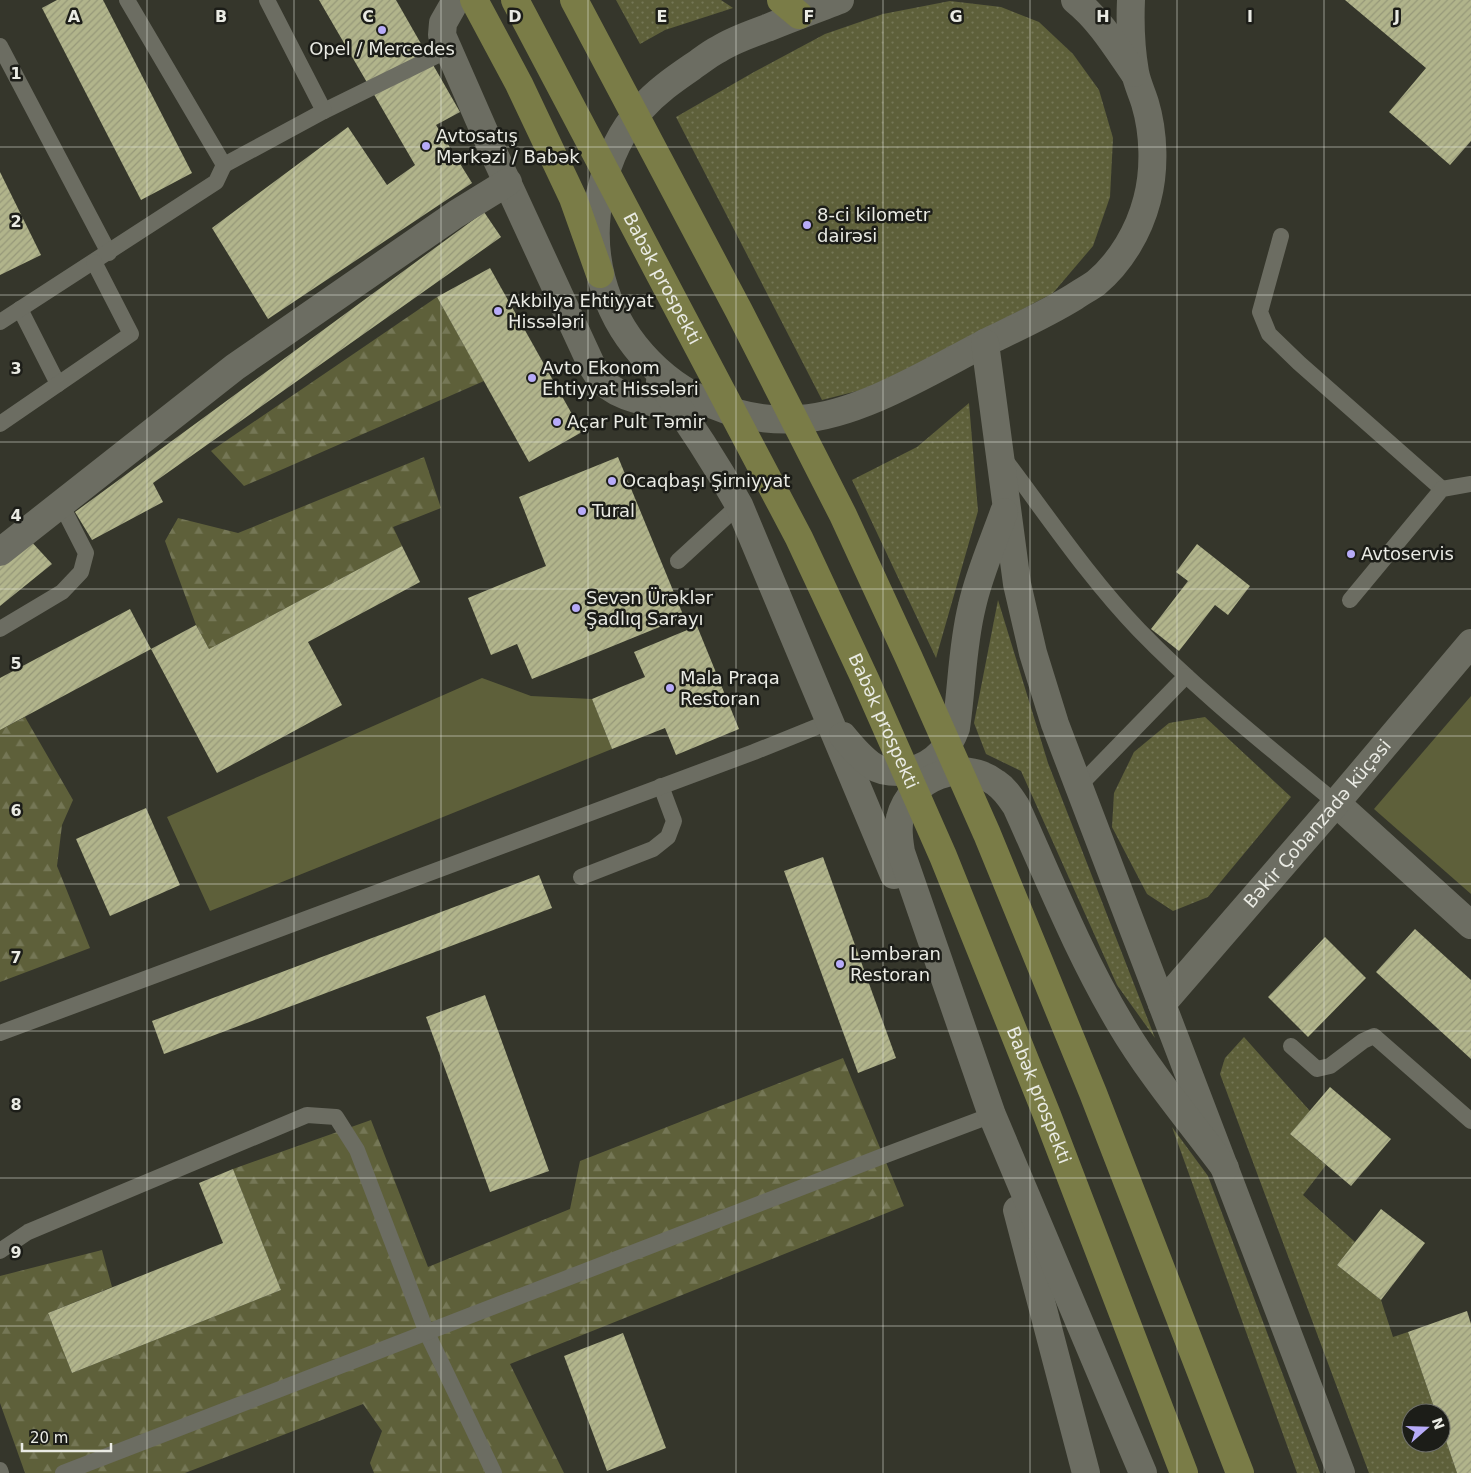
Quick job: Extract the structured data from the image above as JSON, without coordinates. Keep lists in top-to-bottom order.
{
  "streets": {
    "main road": ["Babək prospekti", "Bəkir Çobanzadə küçəsi"]
  },
  "places": [
    "Opel / Mercedes",
    "Avtosatış Mərkəzi / Babək",
    "8-ci kilometr dairəsi",
    "Akbilya Ehtiyyat Hissələri",
    "Avto Ekonom Ehtiyyat Hissələri",
    "Açar Pult Təmir",
    "Ocaqbaşı Şirniyyat",
    "Tural",
    "Avtoservis",
    "Sevən Ürəklər Şadlıq Sarayı",
    "Mala Praqa Restoran",
    "Ləmbəran Restoran"
  ],
  "scale_bar": "20 m",
  "north": "right",
  "grid": {
    "columns": [
      "A",
      "B",
      "C",
      "D",
      "E",
      "F",
      "G",
      "H",
      "I",
      "J"
    ],
    "rows": [
      "1",
      "2",
      "3",
      "4",
      "5",
      "6",
      "7",
      "8",
      "9"
    ]
  }
}
